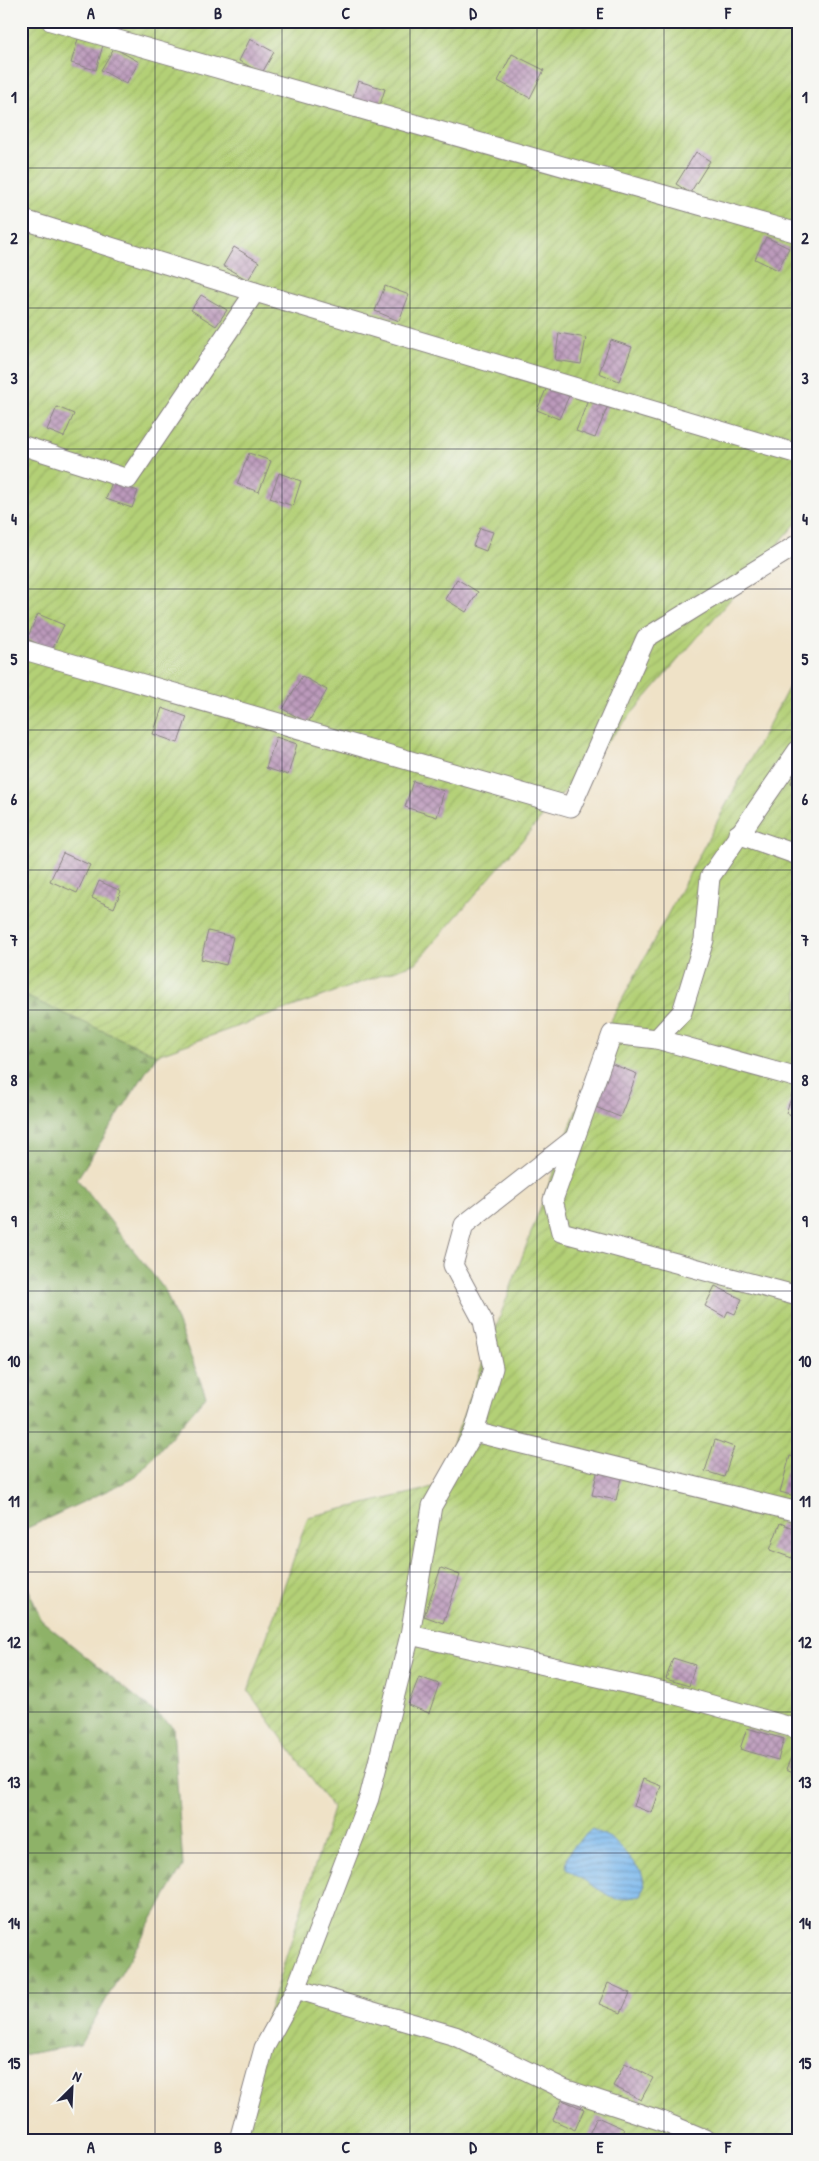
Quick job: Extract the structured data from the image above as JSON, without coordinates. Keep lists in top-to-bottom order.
{
  "north": "top right",
  "grid": {
    "columns": [
      "A",
      "B",
      "C",
      "D",
      "E",
      "F"
    ],
    "rows": [
      "1",
      "2",
      "3",
      "4",
      "5",
      "6",
      "7",
      "8",
      "9",
      "10",
      "11",
      "12",
      "13",
      "14",
      "15"
    ]
  }
}
